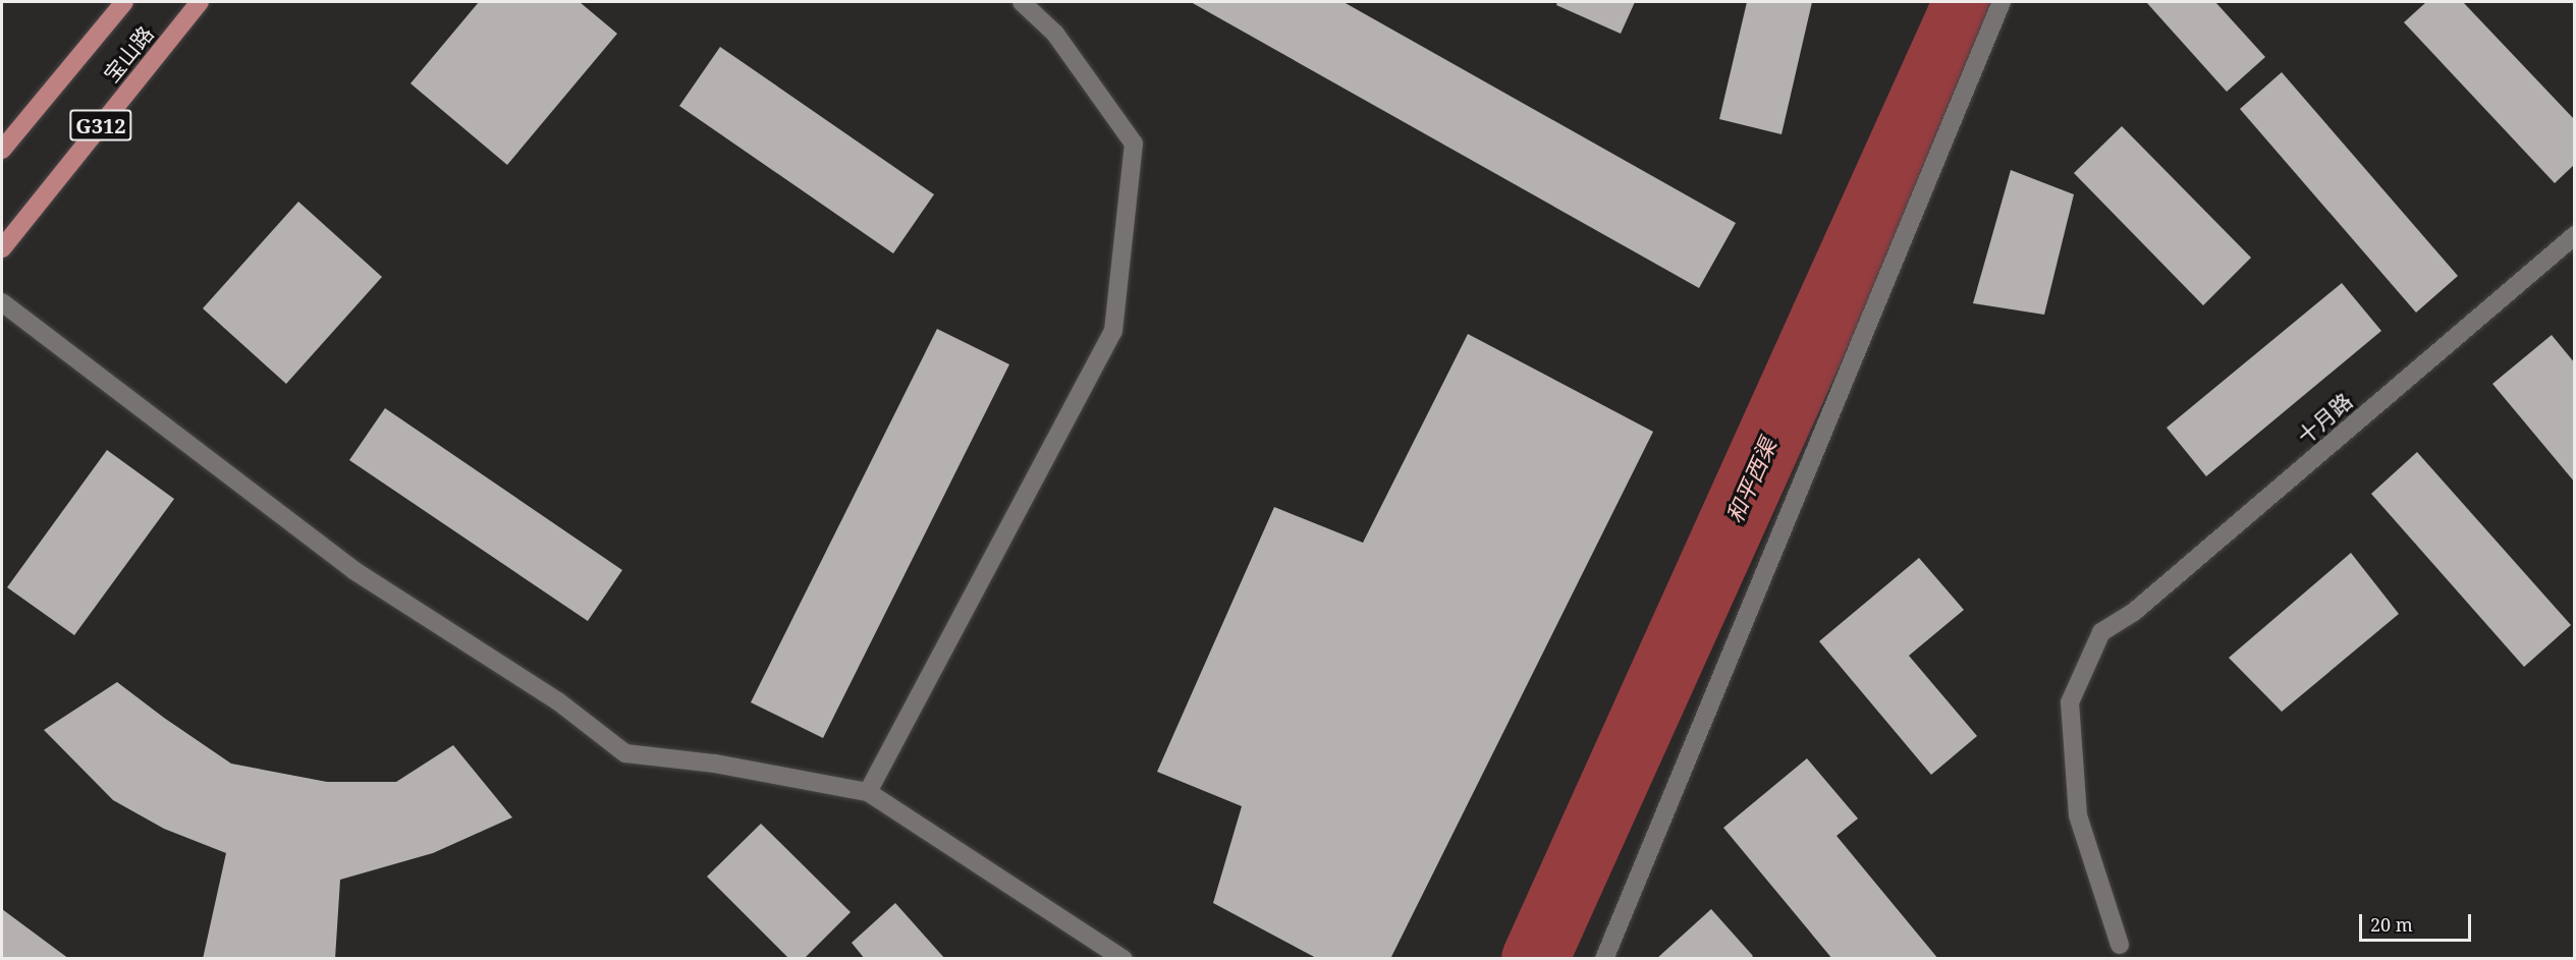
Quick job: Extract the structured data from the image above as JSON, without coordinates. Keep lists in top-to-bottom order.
{
  "streets": {
    "main road": ["宝山路", "G312"],
    "street": ["十月路"]
  },
  "water": ["和平西渠"],
  "scale_bar": "20 m"
}
